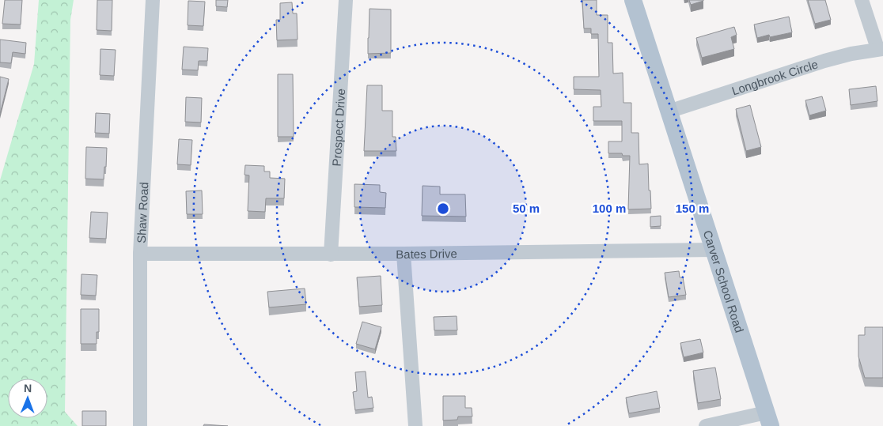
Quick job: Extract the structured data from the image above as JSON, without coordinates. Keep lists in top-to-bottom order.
{
  "streets": {
    "main road": ["Carver School Road"],
    "street": [
      "Longbrook Circle",
      "Prospect Drive",
      "Shaw Road",
      "Bates Drive"
    ]
  },
  "crossings": [
    ["Longbrook Circle", "Carver School Road"],
    ["Prospect Drive", "Bates Drive"],
    ["Shaw Road", "Bates Drive"],
    ["Bates Drive", "Carver School Road"]
  ],
  "north": "top",
  "rings": ["50 m", "100 m", "150 m"]
}
